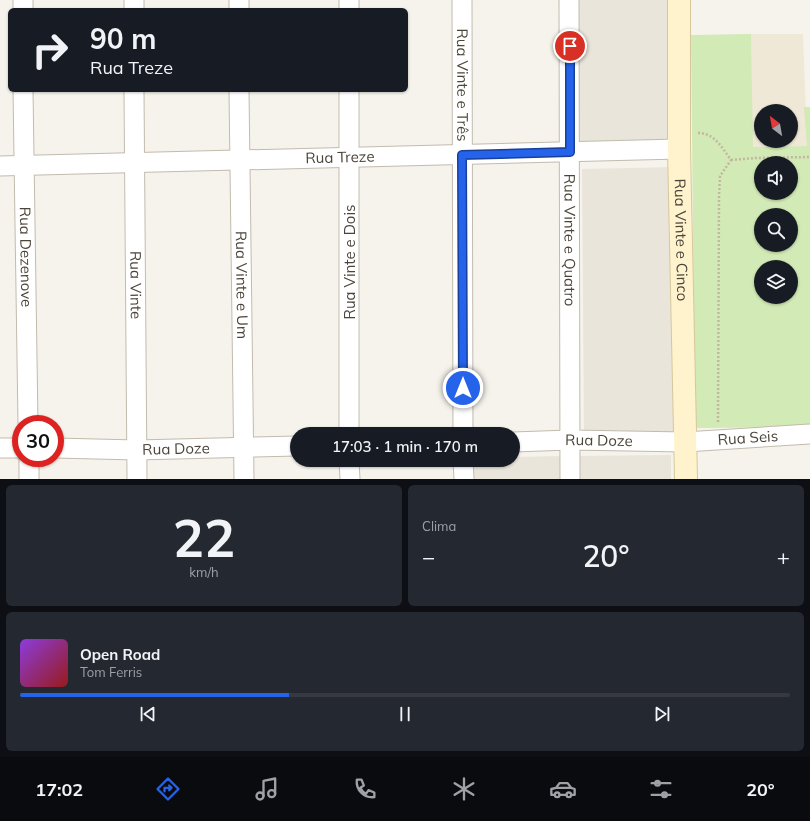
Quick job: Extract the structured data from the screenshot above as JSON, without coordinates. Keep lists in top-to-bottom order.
{
  "streets": {
    "street": [
      "Rua Vinte e Três",
      "Rua Treze",
      "Rua Vinte e Quatro",
      "Rua Vinte e Cinco",
      "Rua Dezenove",
      "Rua Vinte e Dois",
      "Rua Vinte",
      "Rua Vinte e Um",
      "Rua Seis",
      "Rua Doze"
    ]
  },
  "crossings": [
    ["Rua Vinte e Três", "Rua Treze"],
    ["Rua Treze", "Rua Vinte e Quatro"],
    ["Rua Treze", "Rua Vinte e Cinco"],
    ["Rua Treze", "Rua Dezenove"],
    ["Rua Treze", "Rua Vinte e Dois"],
    ["Rua Treze", "Rua Vinte"],
    ["Rua Treze", "Rua Vinte e Um"],
    ["Rua Vinte e Quatro", "Rua Doze"],
    ["Rua Vinte e Cinco", "Rua Seis"],
    ["Rua Vinte e Cinco", "Rua Doze"],
    ["Rua Vinte", "Rua Doze"],
    ["Rua Vinte e Um", "Rua Doze"],
    ["Rua Seis", "Rua Doze"]
  ],
  "north": "top left",
  "page": {
    "turn": ["90 m", "Rua Treze"],
    "limit": "30",
    "trip": "17:03 · 1 min · 170 m",
    "tile": [
      ["22", "km/h"],
      "Clima"
    ],
    "heat": ["−", "20°", "+"],
    "song": ["Open Road", "Tom Ferris"],
    "tabs": ["17:02", "20°"]
  }
}
